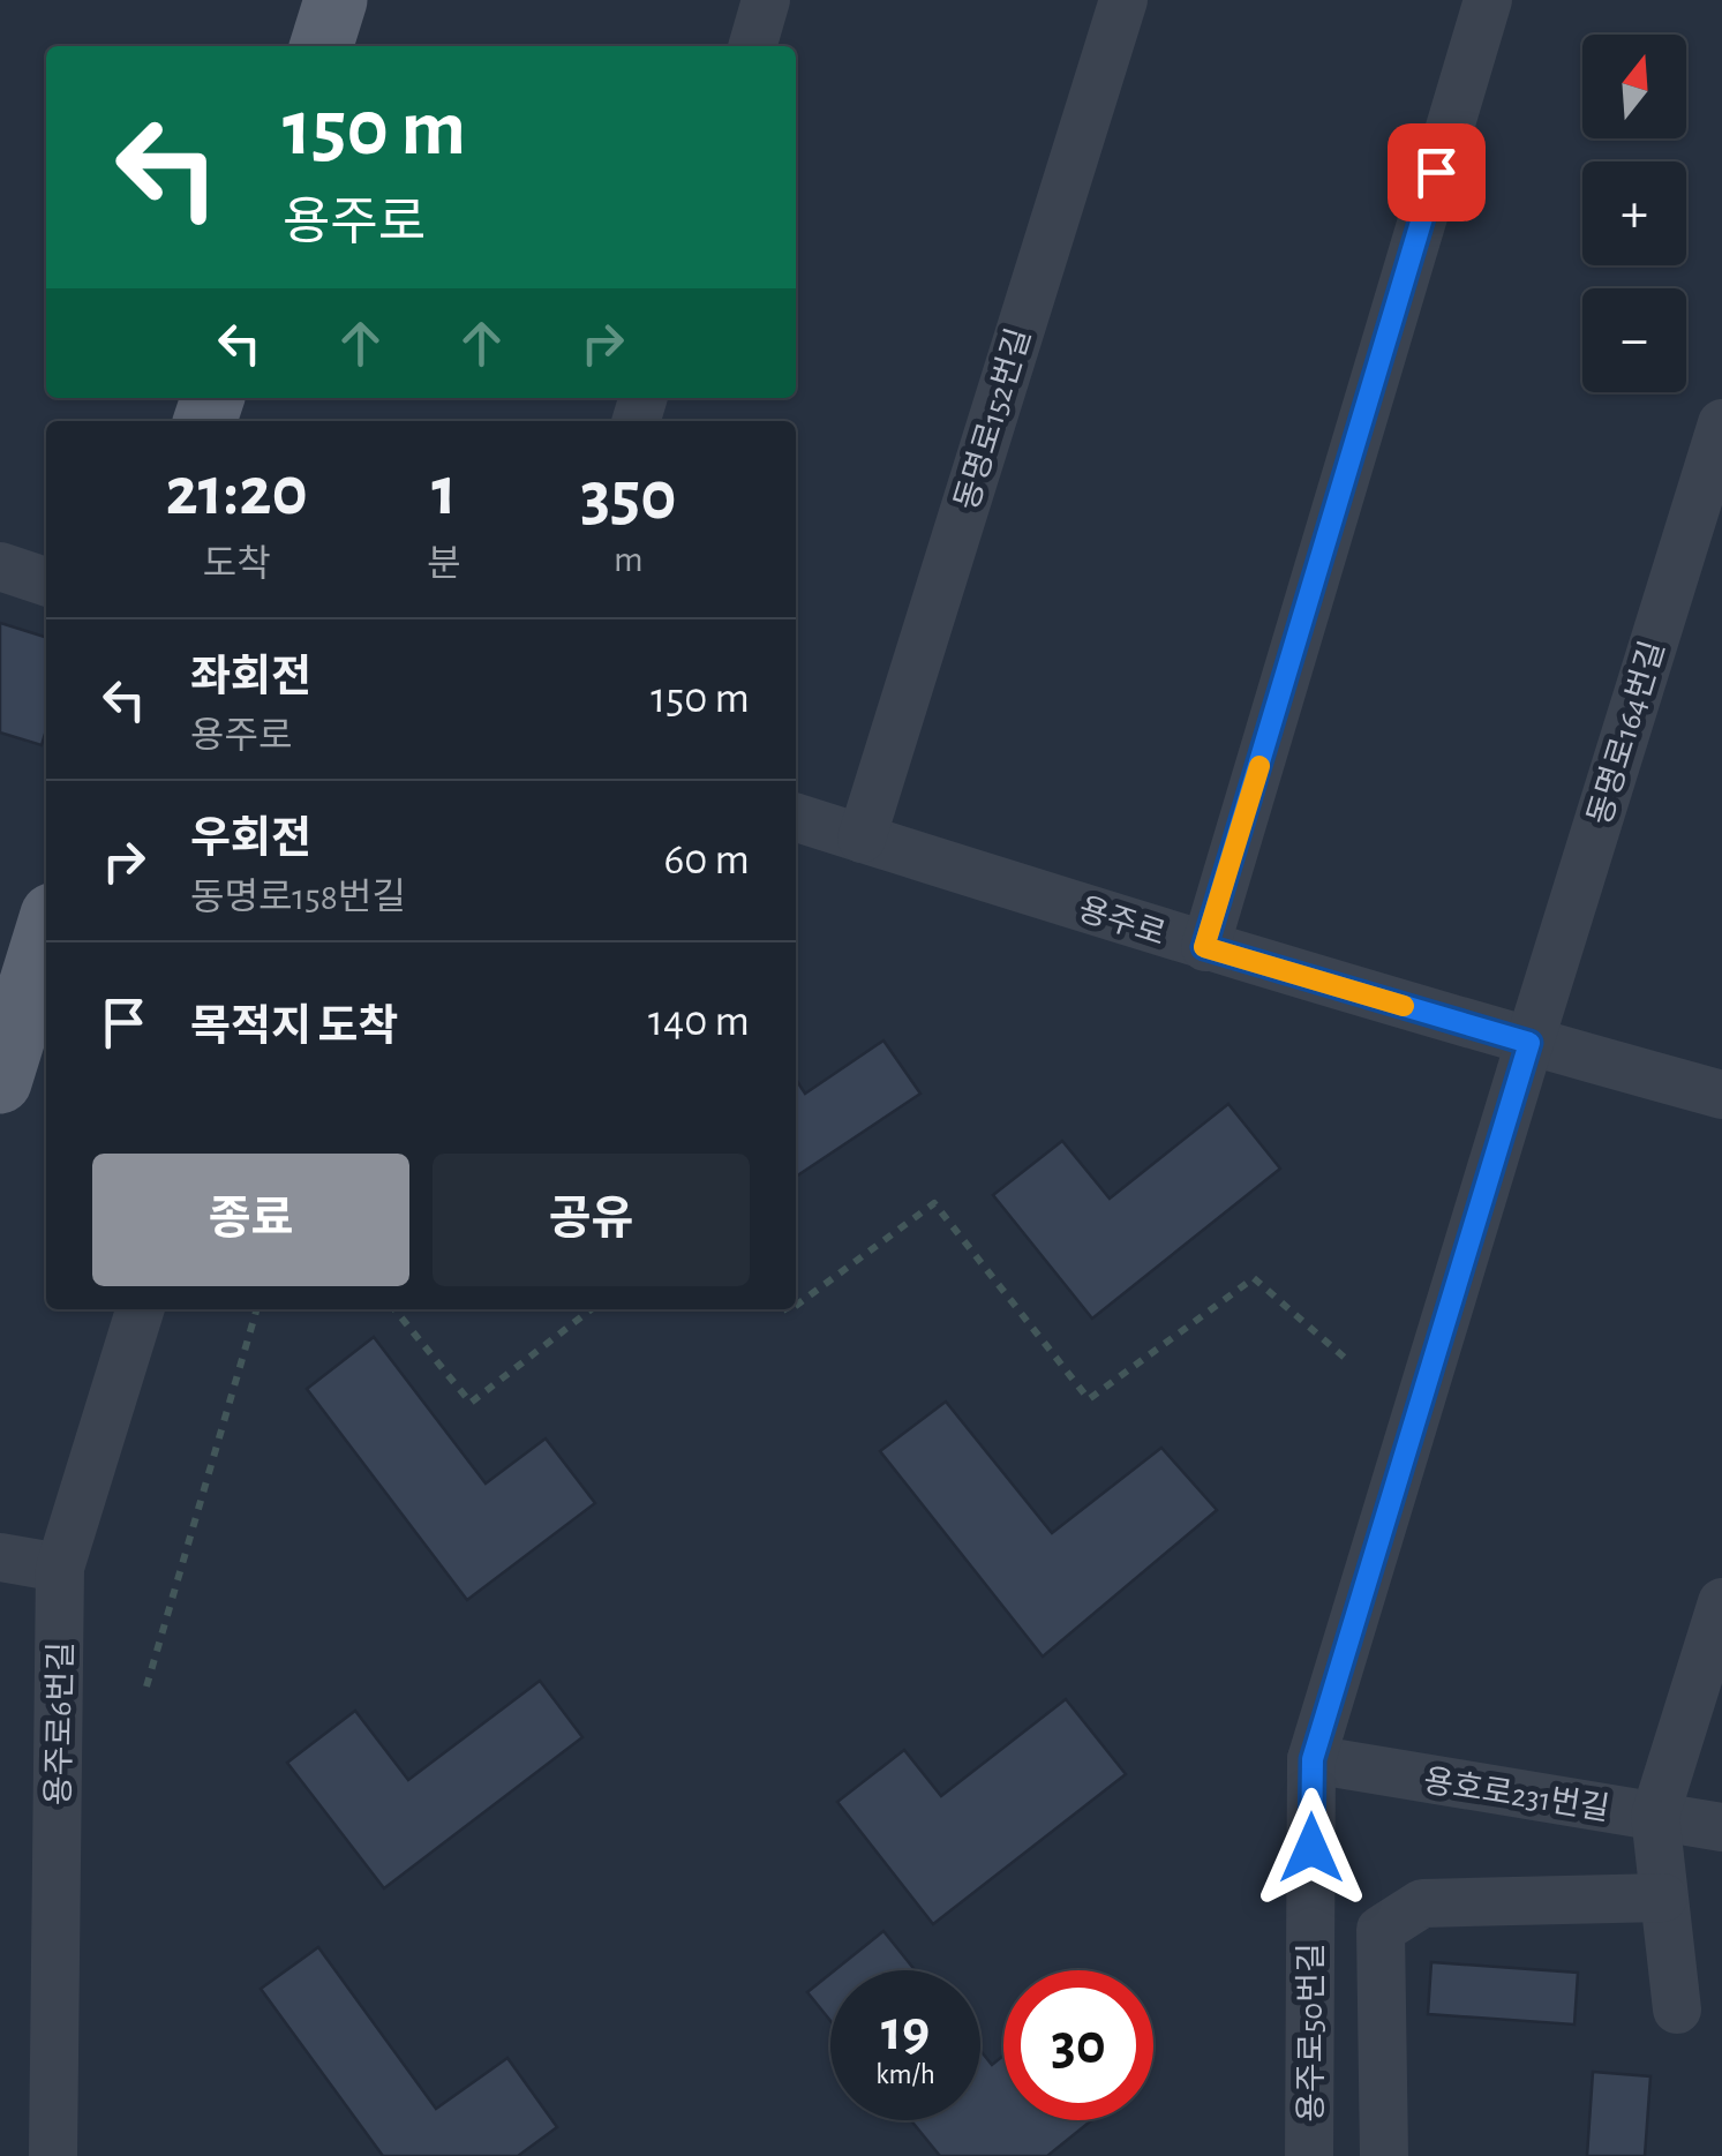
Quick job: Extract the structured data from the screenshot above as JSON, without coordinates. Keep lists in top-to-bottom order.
{
  "streets": {
    "street": [
      "동명로152번길",
      "동명로164번길",
      "용주로",
      "용주로6번길",
      "용호로231번길",
      "용주로50번길"
    ]
  },
  "crossings": [
    ["동명로152번길", "용주로"],
    ["동명로164번길", "용주로"],
    ["동명로164번길", "용주로50번길"],
    ["용주로", "용주로50번길"],
    ["용호로231번길", "용주로50번길"]
  ],
  "north": "top",
  "page": {
    "map_buttons": ["+", "−"],
    "turn": ["150 m", "용주로"],
    "eta": [
      "21:20",
      "도착",
      "1",
      "분",
      "350",
      "m"
    ],
    "list": [
      {
        "name": "좌회전",
        "note": "용주로",
        "value": "150 m"
      },
      {
        "name": "우회전",
        "note": "동명로158번길",
        "value": "60 m"
      },
      {
        "name": "목적지 도착",
        "value": "140 m"
      }
    ],
    "buttons": ["종료", "공유"],
    "speed": "19 km/h",
    "limit": "30"
  }
}
